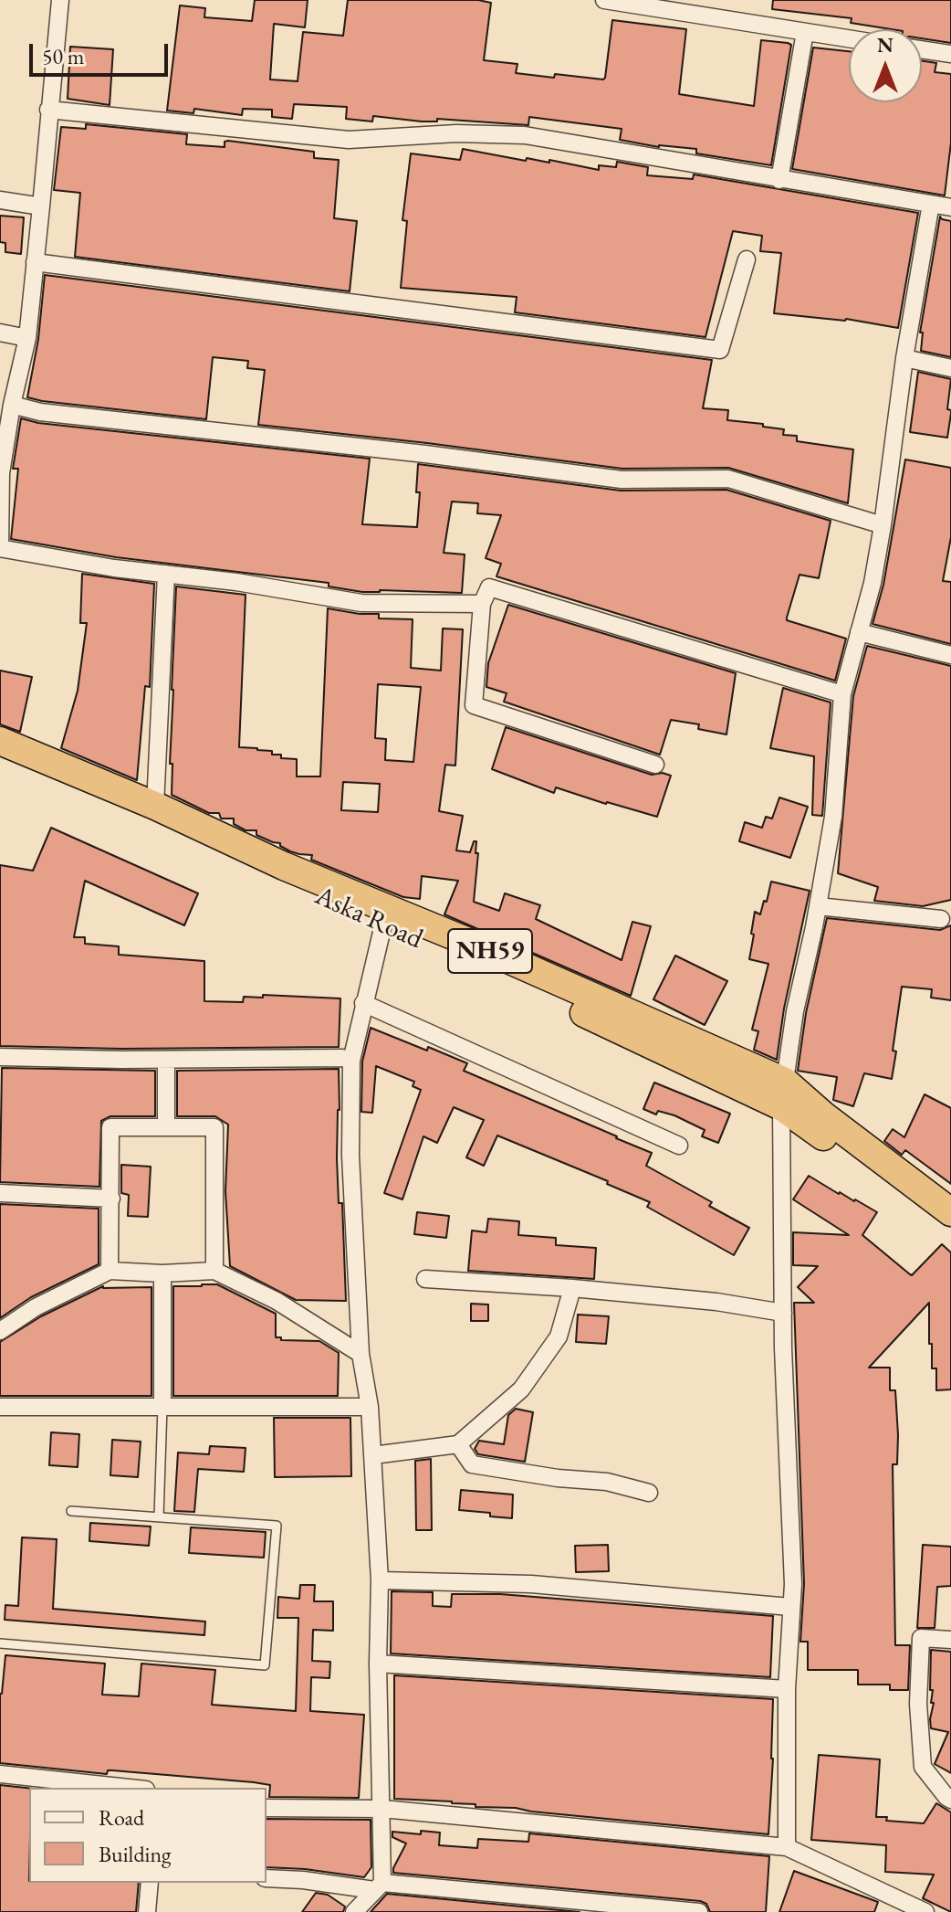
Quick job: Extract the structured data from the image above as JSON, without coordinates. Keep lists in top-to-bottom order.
{
  "streets": {
    "highway": ["Aska Road", "NH59"]
  },
  "crossings": [
    ["Aska Road", "NH59"]
  ],
  "legend": ["Road", "Building"],
  "scale_bar": "50 m",
  "north": "top"
}
